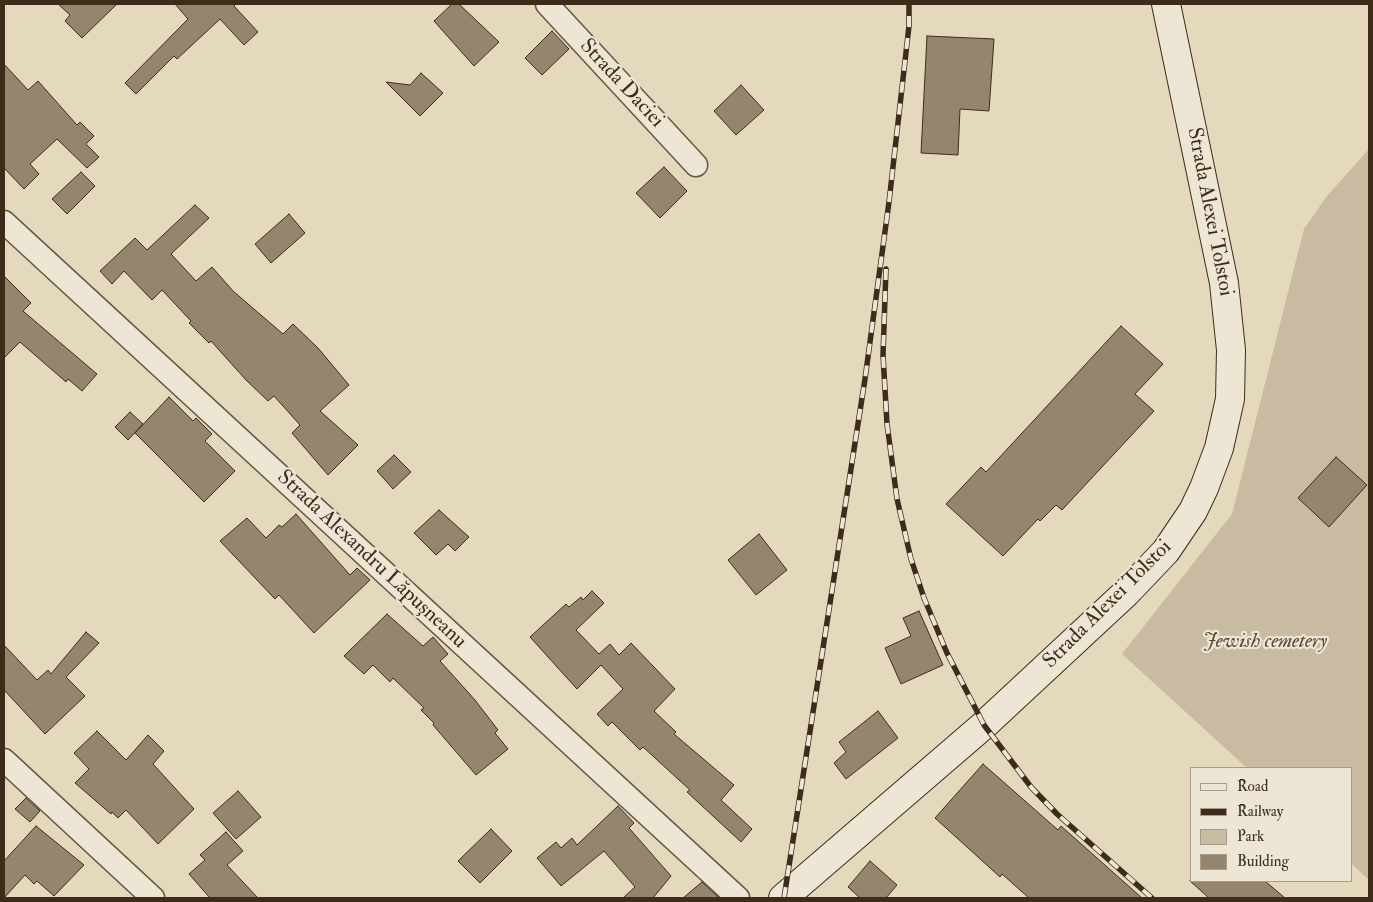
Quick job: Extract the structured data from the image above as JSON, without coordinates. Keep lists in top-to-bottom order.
{
  "streets": {
    "main road": ["Strada Alexei Tolstoi"],
    "street": ["Strada Daciei", "Strada Alexandru Lăpușneanu"]
  },
  "parks": ["Jewish cemetery"],
  "legend": [
    "Road",
    "Railway",
    "Park",
    "Building"
  ]
}
